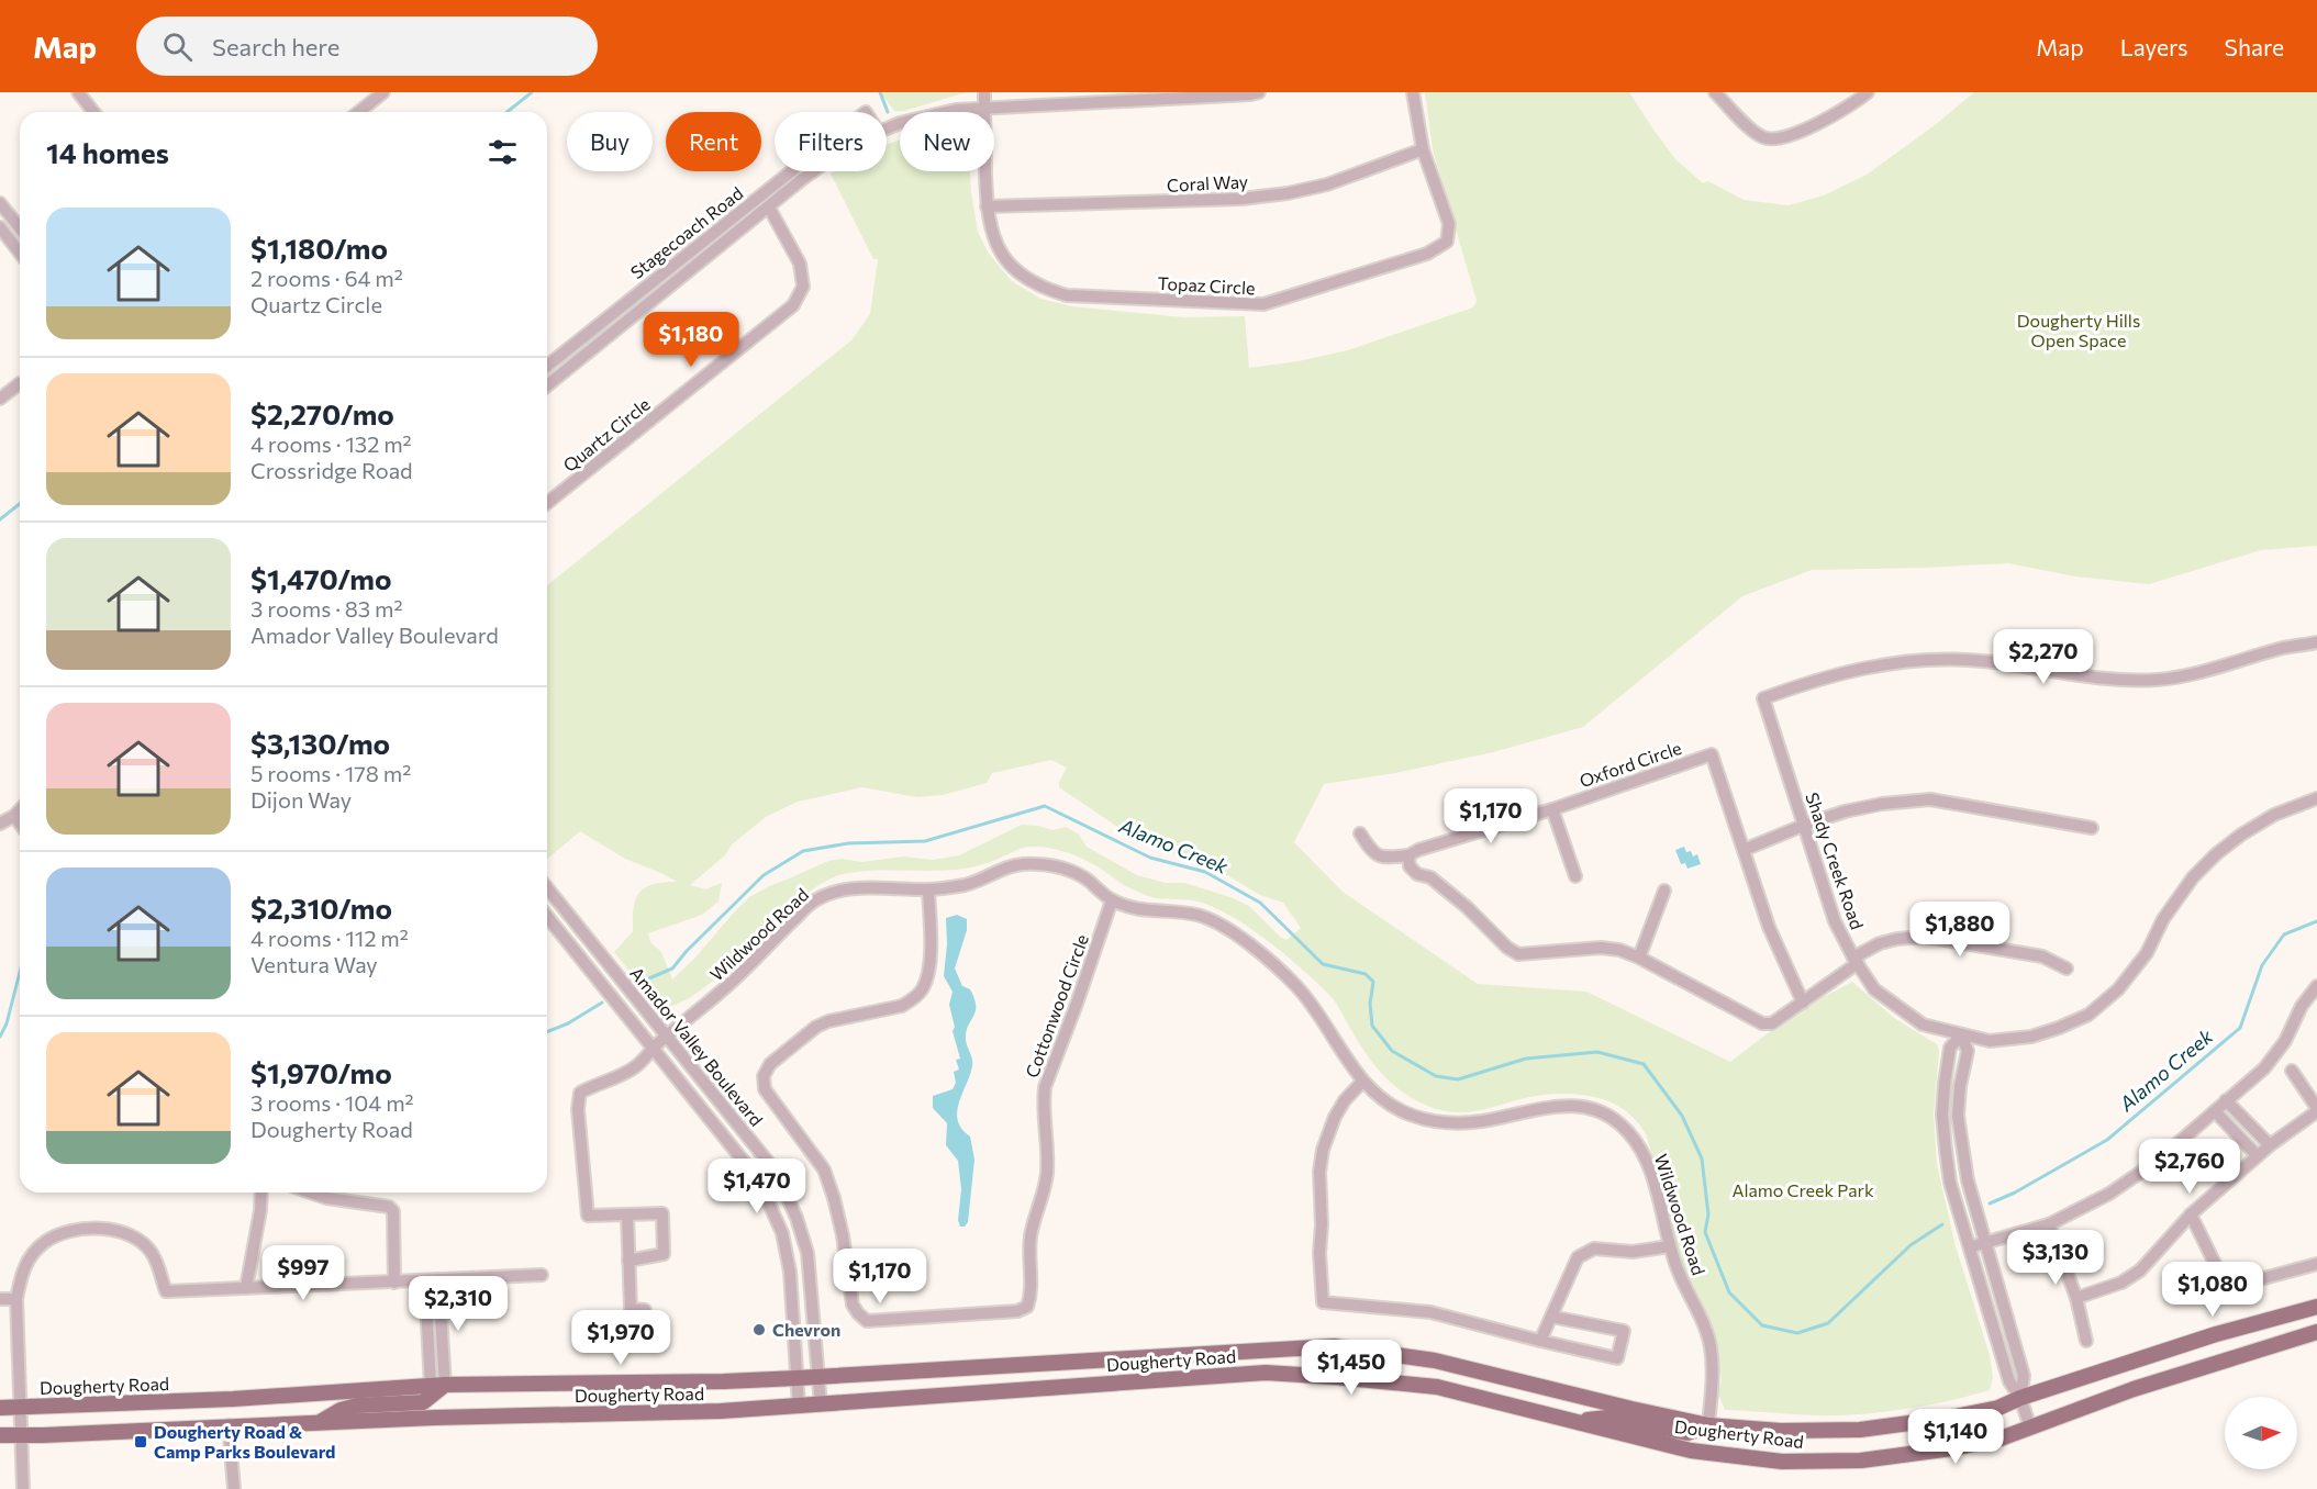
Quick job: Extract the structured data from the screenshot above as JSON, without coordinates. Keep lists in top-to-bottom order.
{
  "streets": {
    "main road": ["Dougherty Road"],
    "street": [
      "Coral Way",
      "Stagecoach Road",
      "Topaz Circle",
      "Quartz Circle",
      "Oxford Circle",
      "Shady Creek Road",
      "Wildwood Road",
      "Cottonwood Circle",
      "Amador Valley Boulevard"
    ]
  },
  "crossings": [
    ["Coral Way", "Topaz Circle"],
    ["Stagecoach Road", "Topaz Circle"],
    ["Stagecoach Road", "Quartz Circle"],
    ["Wildwood Road", "Cottonwood Circle"],
    ["Wildwood Road", "Amador Valley Boulevard"],
    ["Wildwood Road", "Dougherty Road"],
    ["Amador Valley Boulevard", "Dougherty Road"]
  ],
  "water": ["Alamo Creek"],
  "parks": ["Dougherty Hills Open Space", "Alamo Creek Park"],
  "places": {
    "other": ["Chevron"],
    "transit": ["Dougherty Road & Camp Parks Boulevard"]
  },
  "north": "right",
  "page": {
    "header": "Map",
    "search": "Search here",
    "nav": ["Map", "Layers", "Share"],
    "chip": [
      "Buy",
      "Rent",
      "Filters",
      "New"
    ],
    "heading": "14 homes",
    "list": [
      {
        "name": "$1,180/mo",
        "note": "2 rooms · 64 m² · Quartz Circle"
      },
      {
        "name": "$2,270/mo",
        "note": "4 rooms · 132 m² · Crossridge Road"
      },
      {
        "name": "$1,470/mo",
        "note": "3 rooms · 83 m² · Amador Valley Boulevard"
      },
      {
        "name": "$3,130/mo",
        "note": "5 rooms · 178 m² · Dijon Way"
      },
      {
        "name": "$2,310/mo",
        "note": "4 rooms · 112 m² · Ventura Way"
      },
      {
        "name": "$1,970/mo",
        "note": "3 rooms · 104 m² · Dougherty Road"
      }
    ],
    "price": [
      "$1,180",
      "$2,270",
      "$1,170",
      "$1,880",
      "$2,760",
      "$1,470",
      "$3,130",
      "$997",
      "$1,170",
      "$1,080",
      "$2,310",
      "$1,970",
      "$1,450",
      "$1,140"
    ]
  }
}
